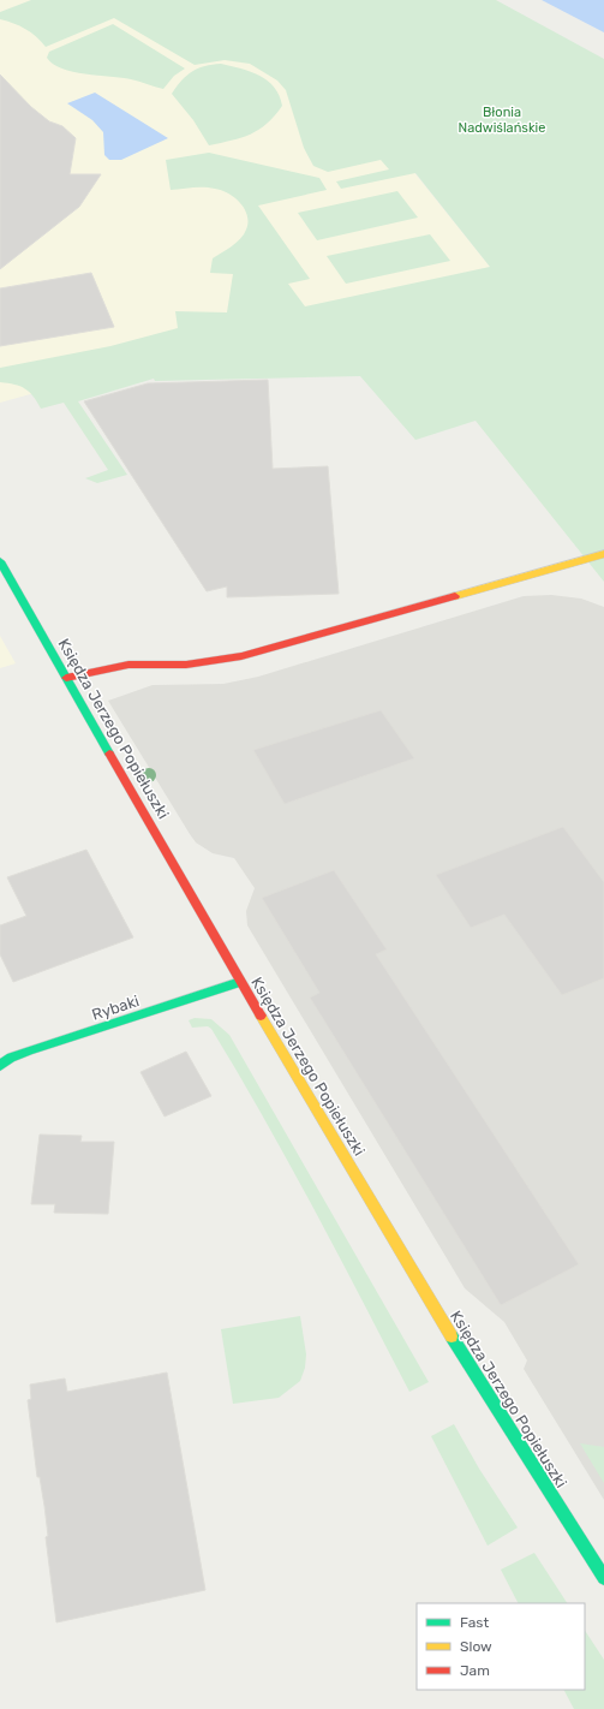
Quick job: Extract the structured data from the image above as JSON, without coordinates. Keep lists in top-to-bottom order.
{
  "streets": {
    "street": ["Księdza Jerzego Popiełuszki", "Rybaki"]
  },
  "crossings": [
    ["Księdza Jerzego Popiełuszki", "Rybaki"]
  ],
  "parks": ["Błonia Nadwiślańskie"],
  "legend": ["Fast", "Slow", "Jam"]
}
